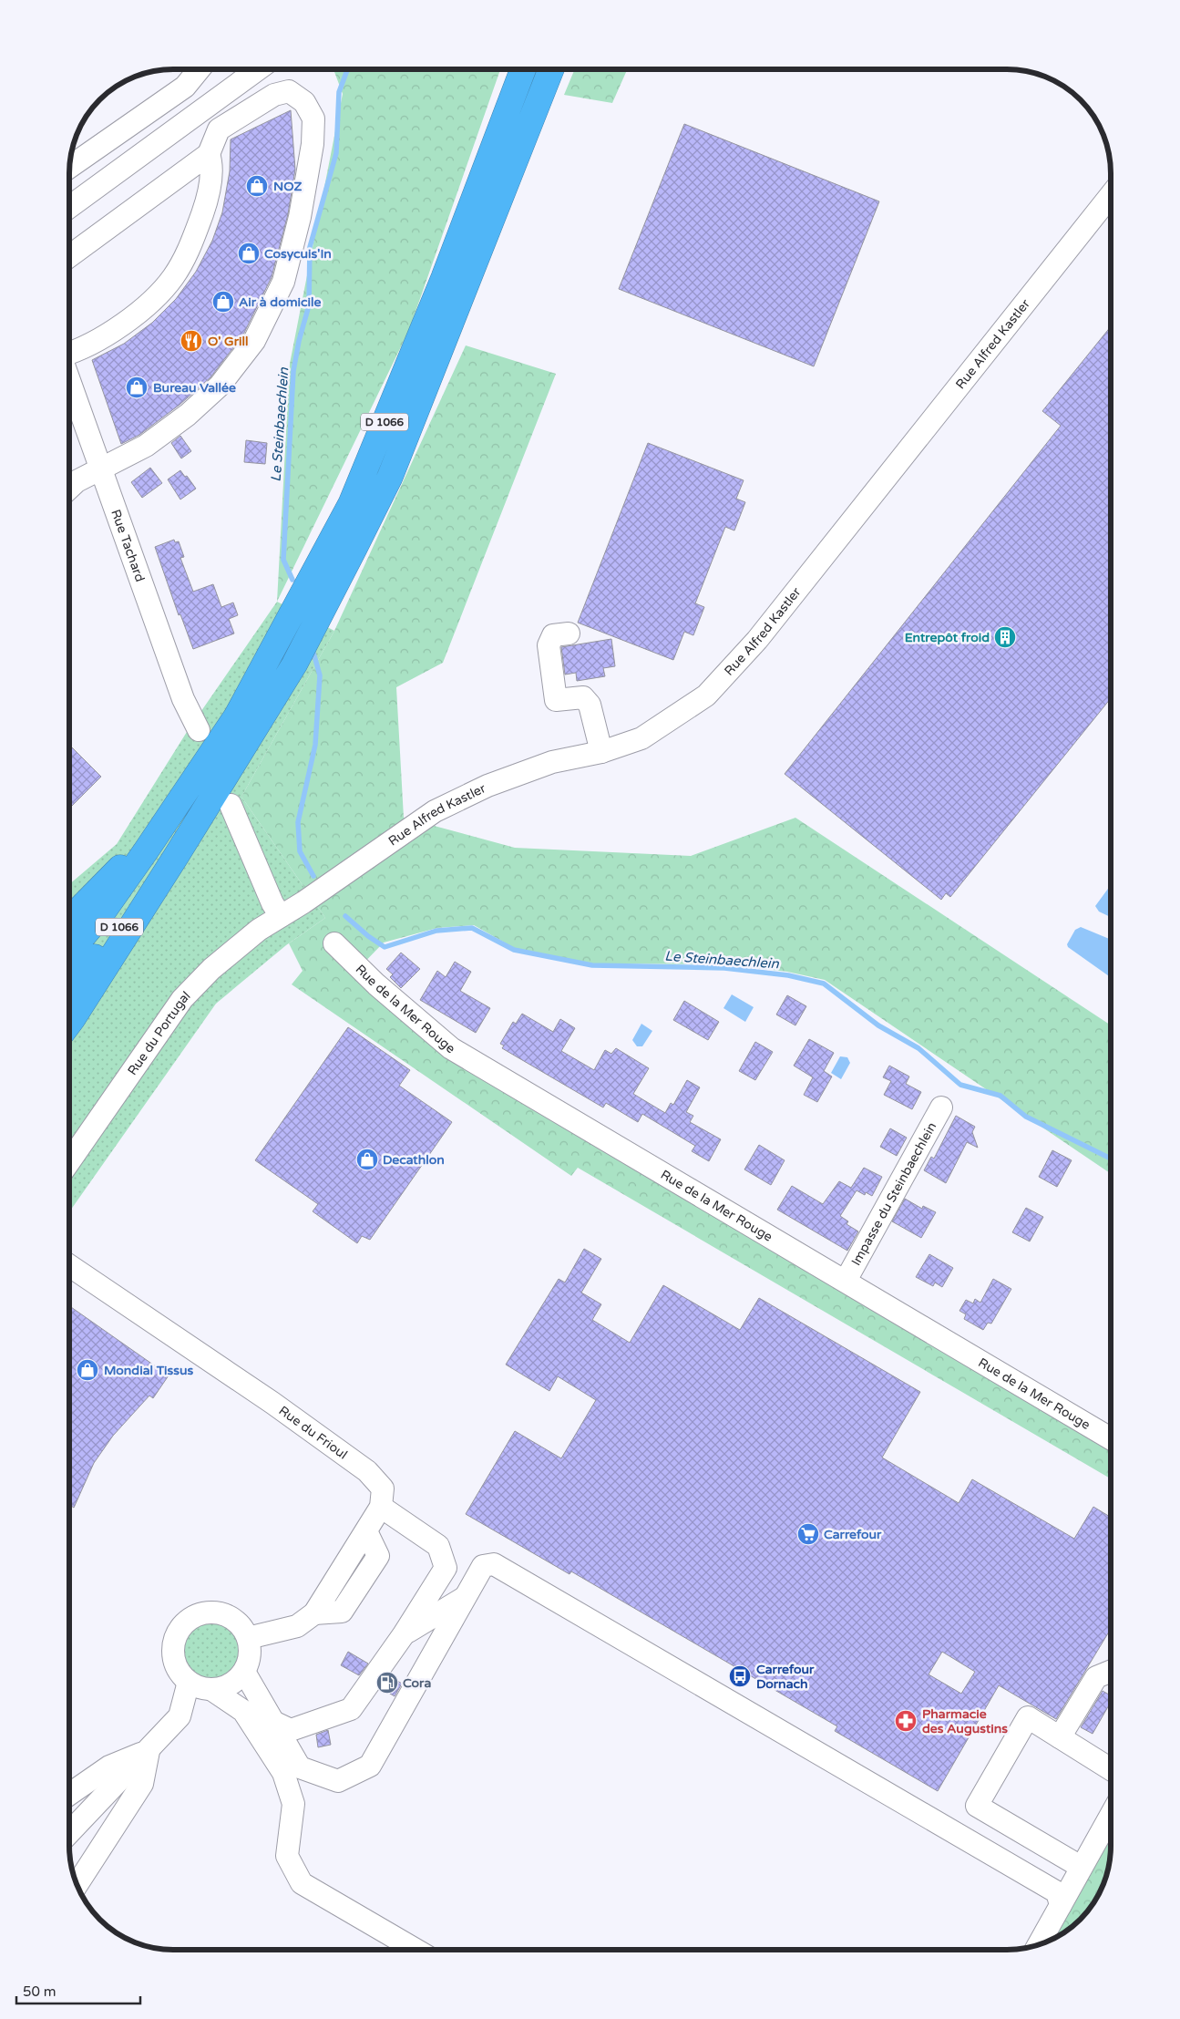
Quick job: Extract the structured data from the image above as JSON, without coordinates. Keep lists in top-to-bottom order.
{
  "streets": {
    "highway": ["D 1066"],
    "street": [
      "Rue Alfred Kastler",
      "Rue Tachard",
      "Rue de la Mer Rouge",
      "Rue du Portugal",
      "Impasse du Steinbaechlein",
      "Rue du Frioul"
    ]
  },
  "crossings": [
    ["Rue Alfred Kastler", "Rue du Portugal"],
    ["Rue de la Mer Rouge", "Impasse du Steinbaechlein"]
  ],
  "water": ["Le Steinbaechlein"],
  "places": {
    "shop": [
      "NOZ",
      "Cosycuis'In",
      "Air à domicile",
      "Bureau Vallée",
      "Decathlon",
      "Mondial Tissus"
    ],
    "restaurant": ["O' Grill"],
    "building": ["Entrepôt froid"],
    "supermarket": ["Carrefour"],
    "bus stop": ["Carrefour Dornach"],
    "fuel station": ["Cora"],
    "pharmacy": ["Pharmacie des Augustins"]
  },
  "scale_bar": "50 m"
}
